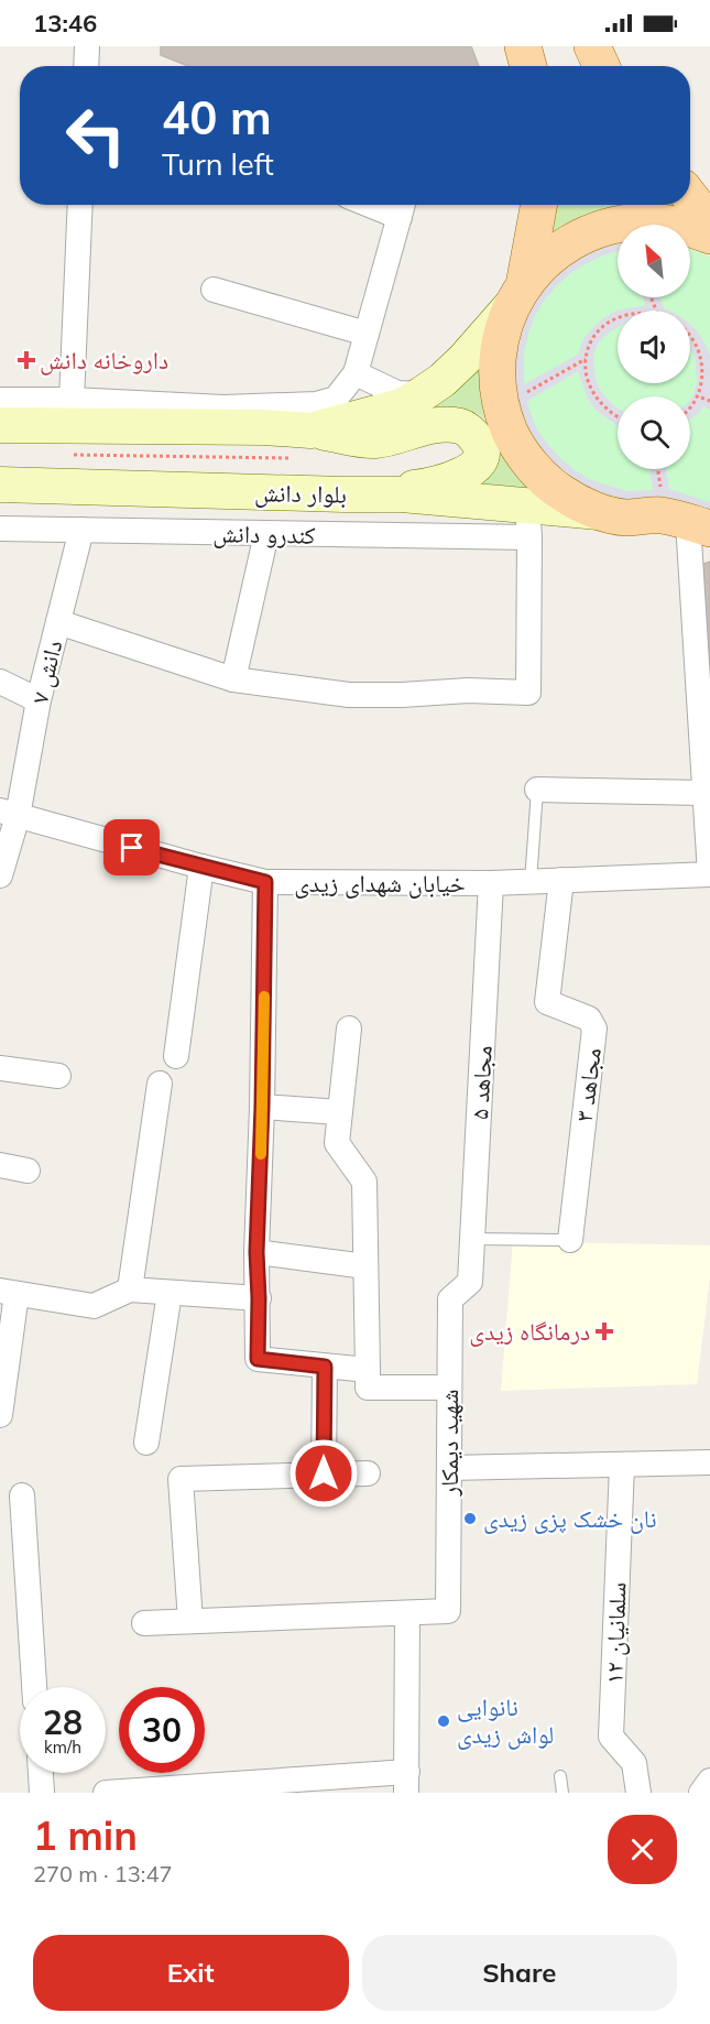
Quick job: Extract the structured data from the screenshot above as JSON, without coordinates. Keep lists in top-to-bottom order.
{
  "streets": {
    "main road": ["بلوار دانش"],
    "street": [
      "کندرو دانش",
      "دانش ۷",
      "خیابان شهدای زیدی",
      "مجاهد ۵",
      "مجاهد ۳",
      "شهید دیمکار",
      "سلمانیان ۱۲"
    ]
  },
  "crossings": [
    ["بلوار دانش", "کندرو دانش"],
    ["کندرو دانش", "دانش ۷"],
    ["دانش ۷", "خیابان شهدای زیدی"],
    ["خیابان شهدای زیدی", "مجاهد ۵"],
    ["خیابان شهدای زیدی", "مجاهد ۳"],
    ["مجاهد ۵", "شهید دیمکار"]
  ],
  "places": {
    "health": ["داروخانه دانش", "درمانگاه زیدی"],
    "other": ["نان خشک پزی زیدی", "نانوایی لواش زیدی"]
  },
  "north": "top left",
  "page": {
    "status": "13:46",
    "turn": ["40 m", "Turn left"],
    "speed": "28 km/h",
    "limit": "30",
    "heading": ["1 min", "270 m · 13:47"],
    "buttons": ["Exit", "Share"]
  }
}
